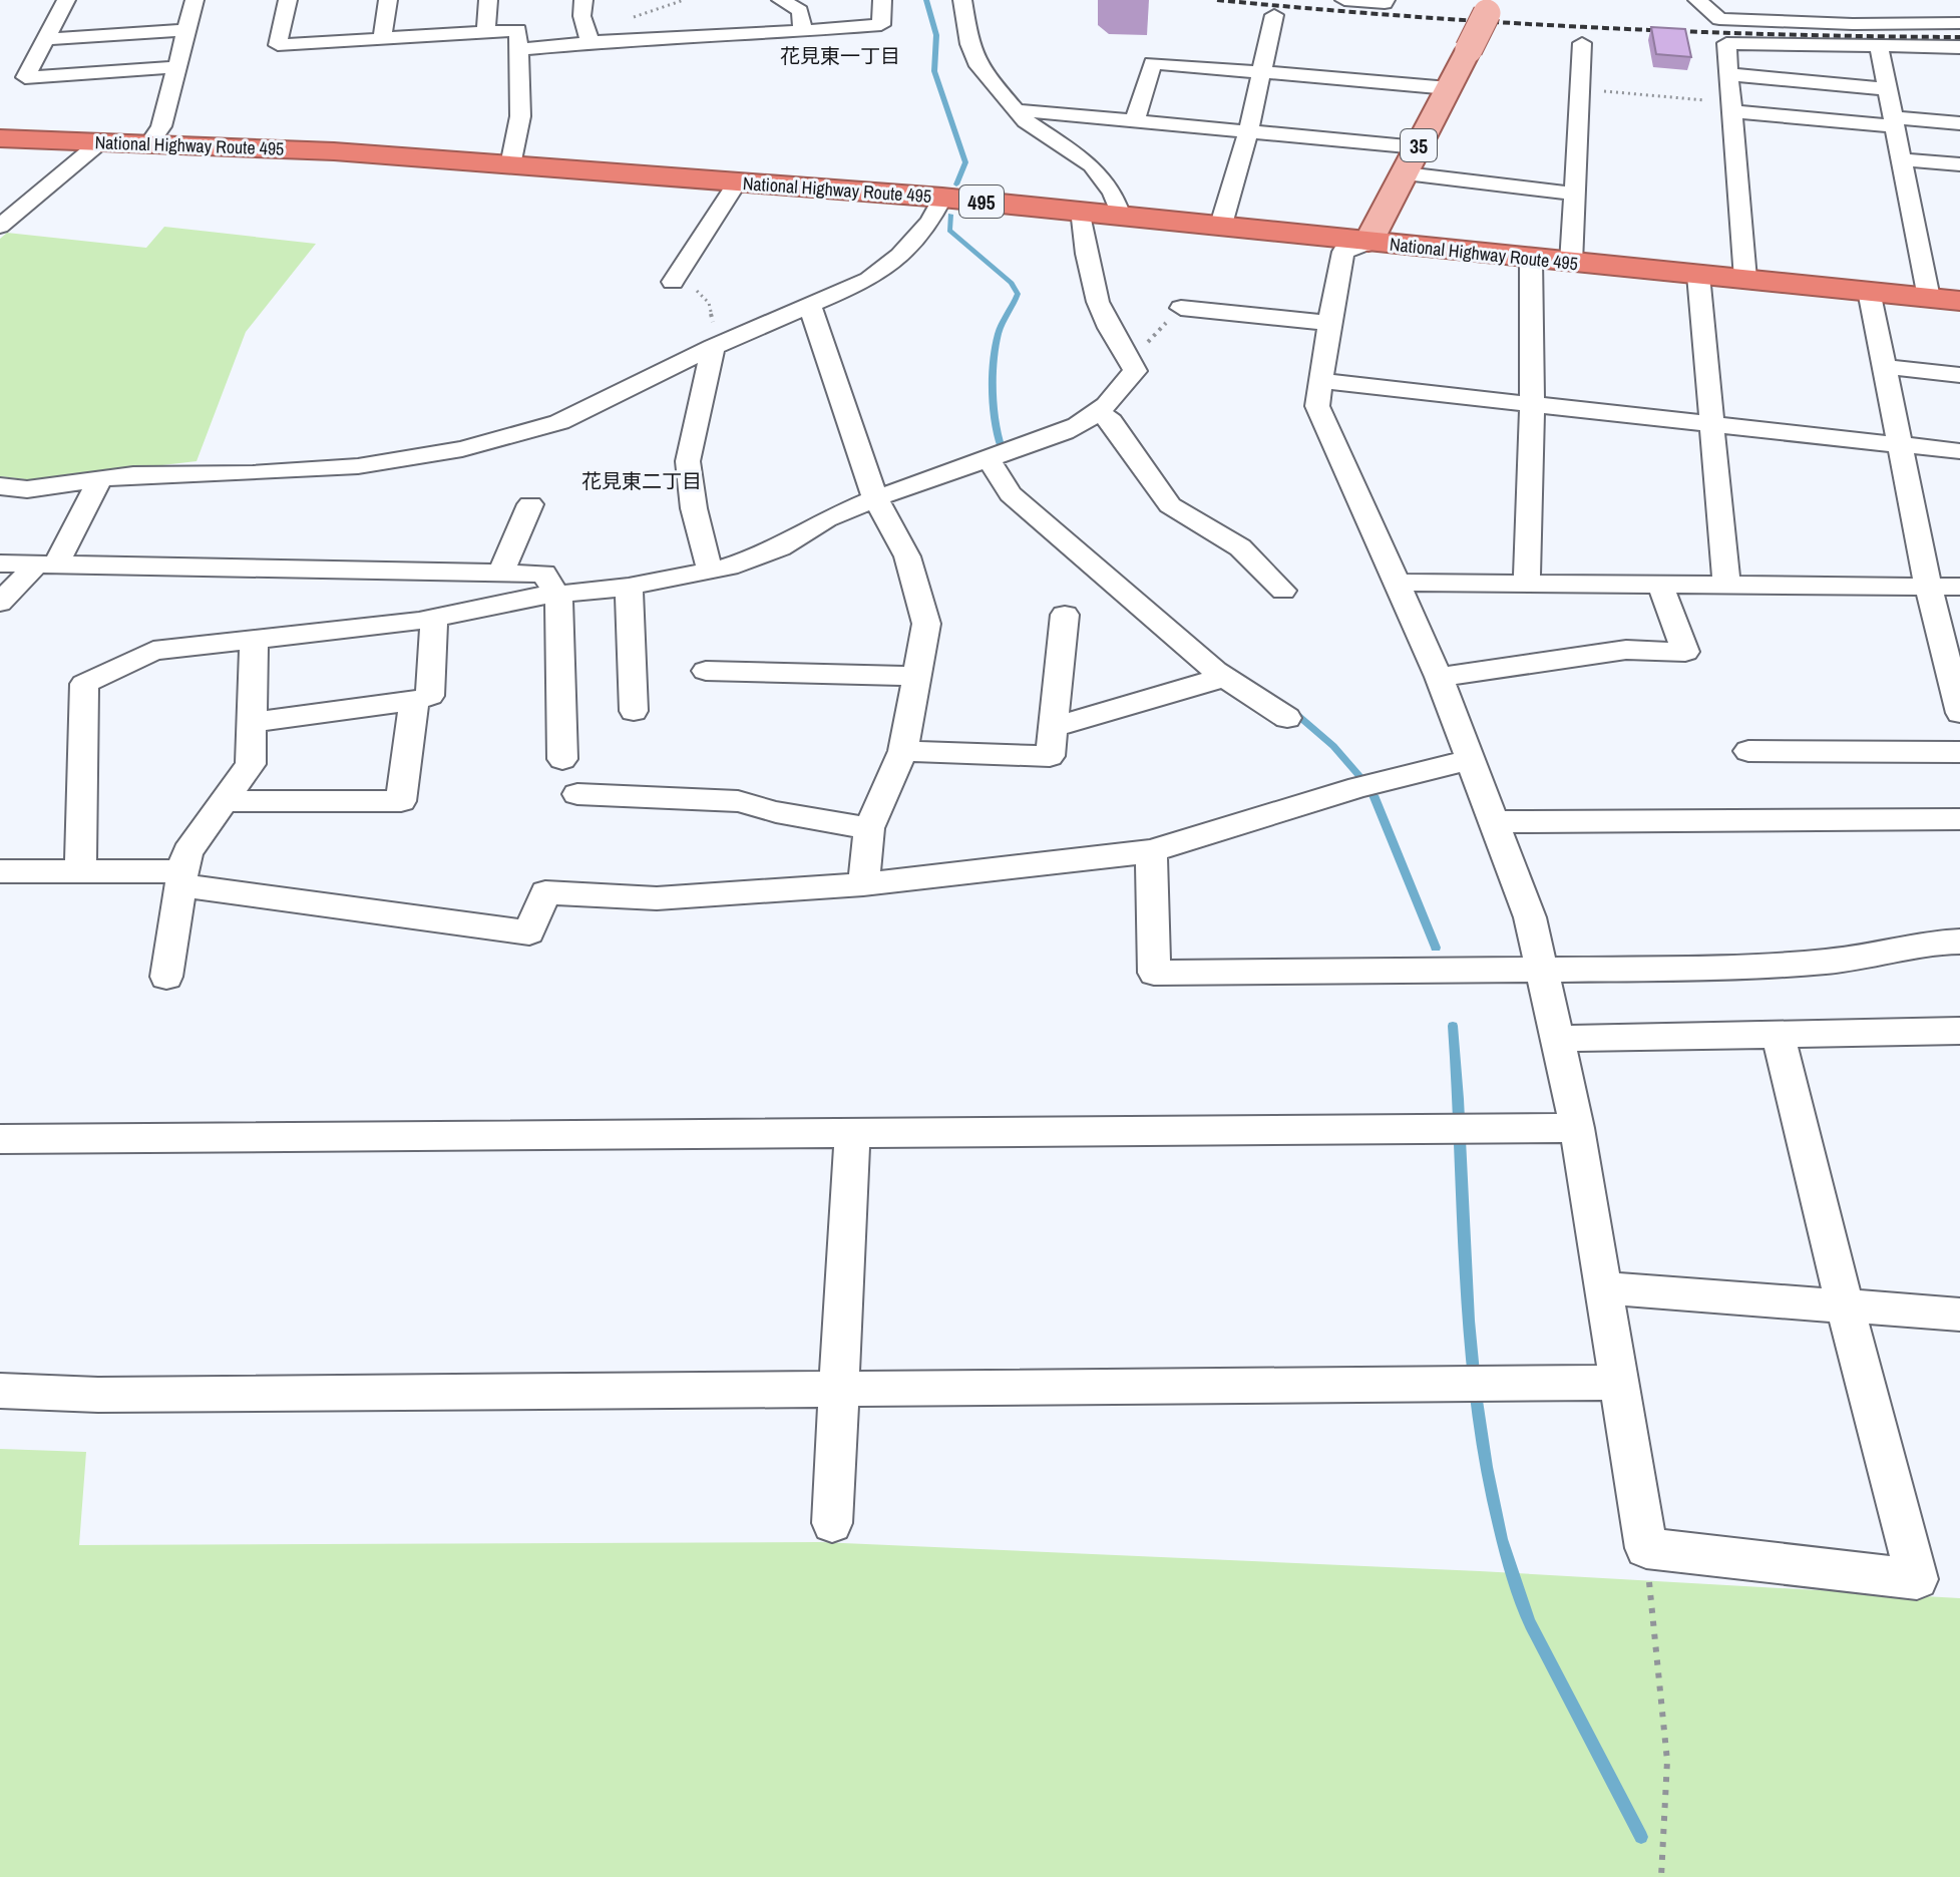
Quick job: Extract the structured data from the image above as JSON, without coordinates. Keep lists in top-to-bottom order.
{
  "streets": {
    "highway": ["National Highway Route 495", "495"],
    "main road": ["35"]
  },
  "crossings": [
    ["National Highway Route 495", "35"]
  ],
  "districts": ["花見東一丁目", "花見東二丁目"]
}
